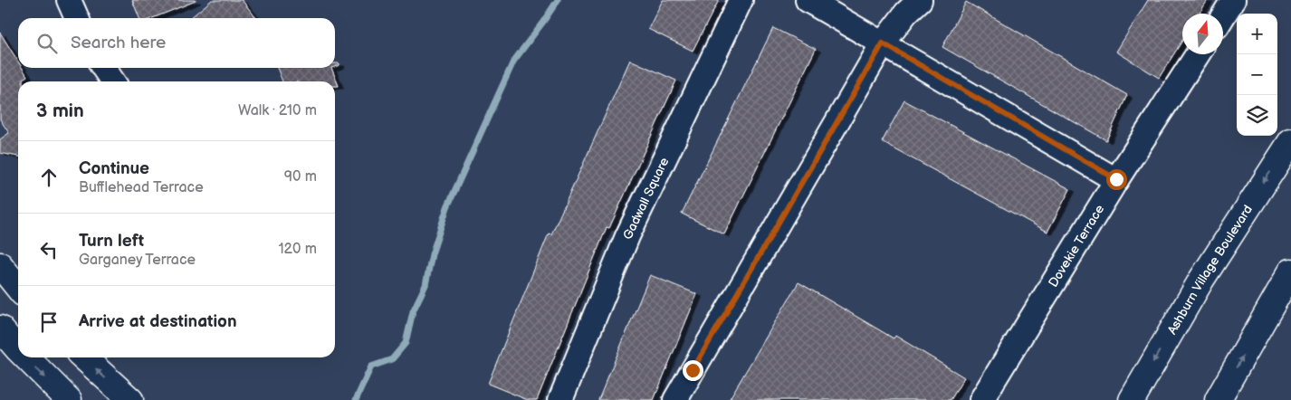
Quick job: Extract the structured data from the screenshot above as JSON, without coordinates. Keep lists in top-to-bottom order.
{
  "streets": {
    "main road": ["Ashburn Village Boulevard"],
    "street": ["Gadwall Square", "Dovekie Terrace"]
  },
  "north": "top",
  "page": {
    "map_buttons": ["+", "−"],
    "search": "Search here",
    "heading": ["3 min", "Walk · 210 m"],
    "list": [
      ["Continue", "Bufflehead Terrace", "90 m"],
      ["Turn left", "Garganey Terrace", "120 m"],
      "Arrive at destination"
    ]
  }
}
